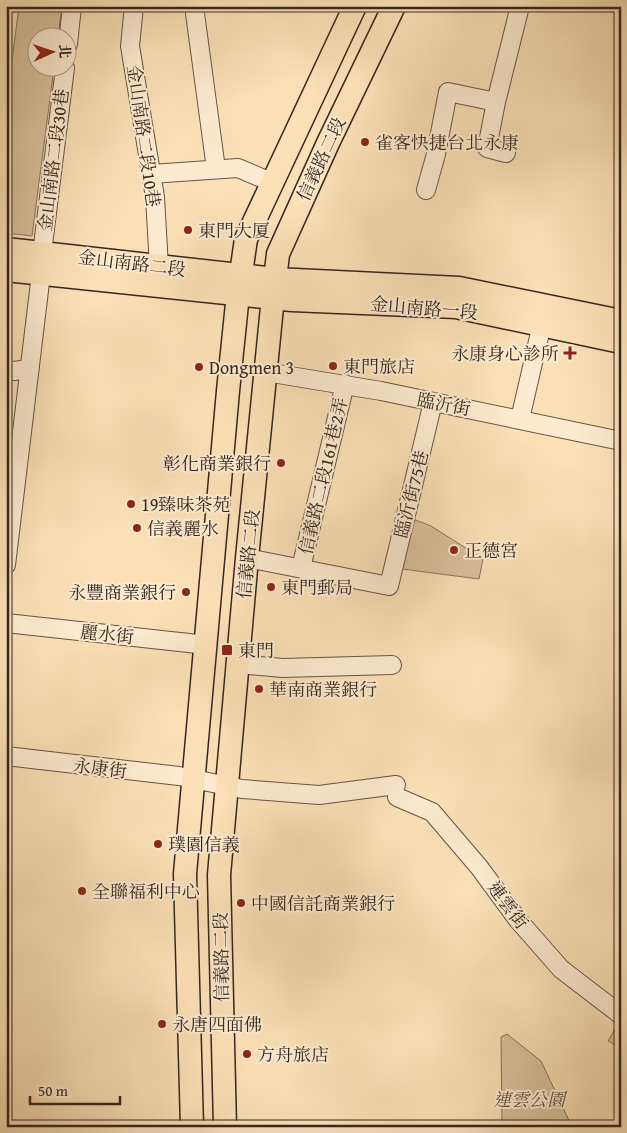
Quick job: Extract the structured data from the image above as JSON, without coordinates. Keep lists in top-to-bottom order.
{
  "streets": {
    "main road": ["信義路二段", "金山南路二段", "金山南路一段"],
    "street": [
      "金山南路二段10巷",
      "金山南路二段30巷",
      "臨沂街",
      "信義路二段161巷2弄",
      "臨沂街75巷",
      "麗水街",
      "永康街",
      "連雲街"
    ]
  },
  "crossings": [
    ["金山南路二段10巷", "金山南路二段"],
    ["信義路二段", "金山南路二段"],
    ["信義路二段", "金山南路一段"],
    ["信義路二段", "臨沂街"],
    ["信義路二段", "麗水街"],
    ["信義路二段", "永康街"],
    ["信義路二段", "連雲街"],
    ["金山南路二段30巷", "金山南路二段"],
    ["金山南路二段", "金山南路一段"],
    ["臨沂街", "信義路二段161巷2弄"],
    ["臨沂街", "臨沂街75巷"],
    ["信義路二段161巷2弄", "臨沂街75巷"],
    ["永康街", "連雲街"]
  ],
  "parks": ["連雲公園"],
  "places": {
    "other": [
      "雀客快捷台北永康",
      "東門大厦",
      "東門旅店",
      "Dongmen 3",
      "彰化商業銀行",
      "19臻味茶苑",
      "信義麗水",
      "正德宮",
      "東門郵局",
      "永豐商業銀行",
      "華南商業銀行",
      "璞園信義",
      "全聯福利中心",
      "中國信託商業銀行",
      "永唐四面佛",
      "方舟旅店"
    ],
    "health": ["永康身心診所"],
    "transit": ["東門"]
  },
  "scale_bar": "50 m",
  "north": "right"
}
